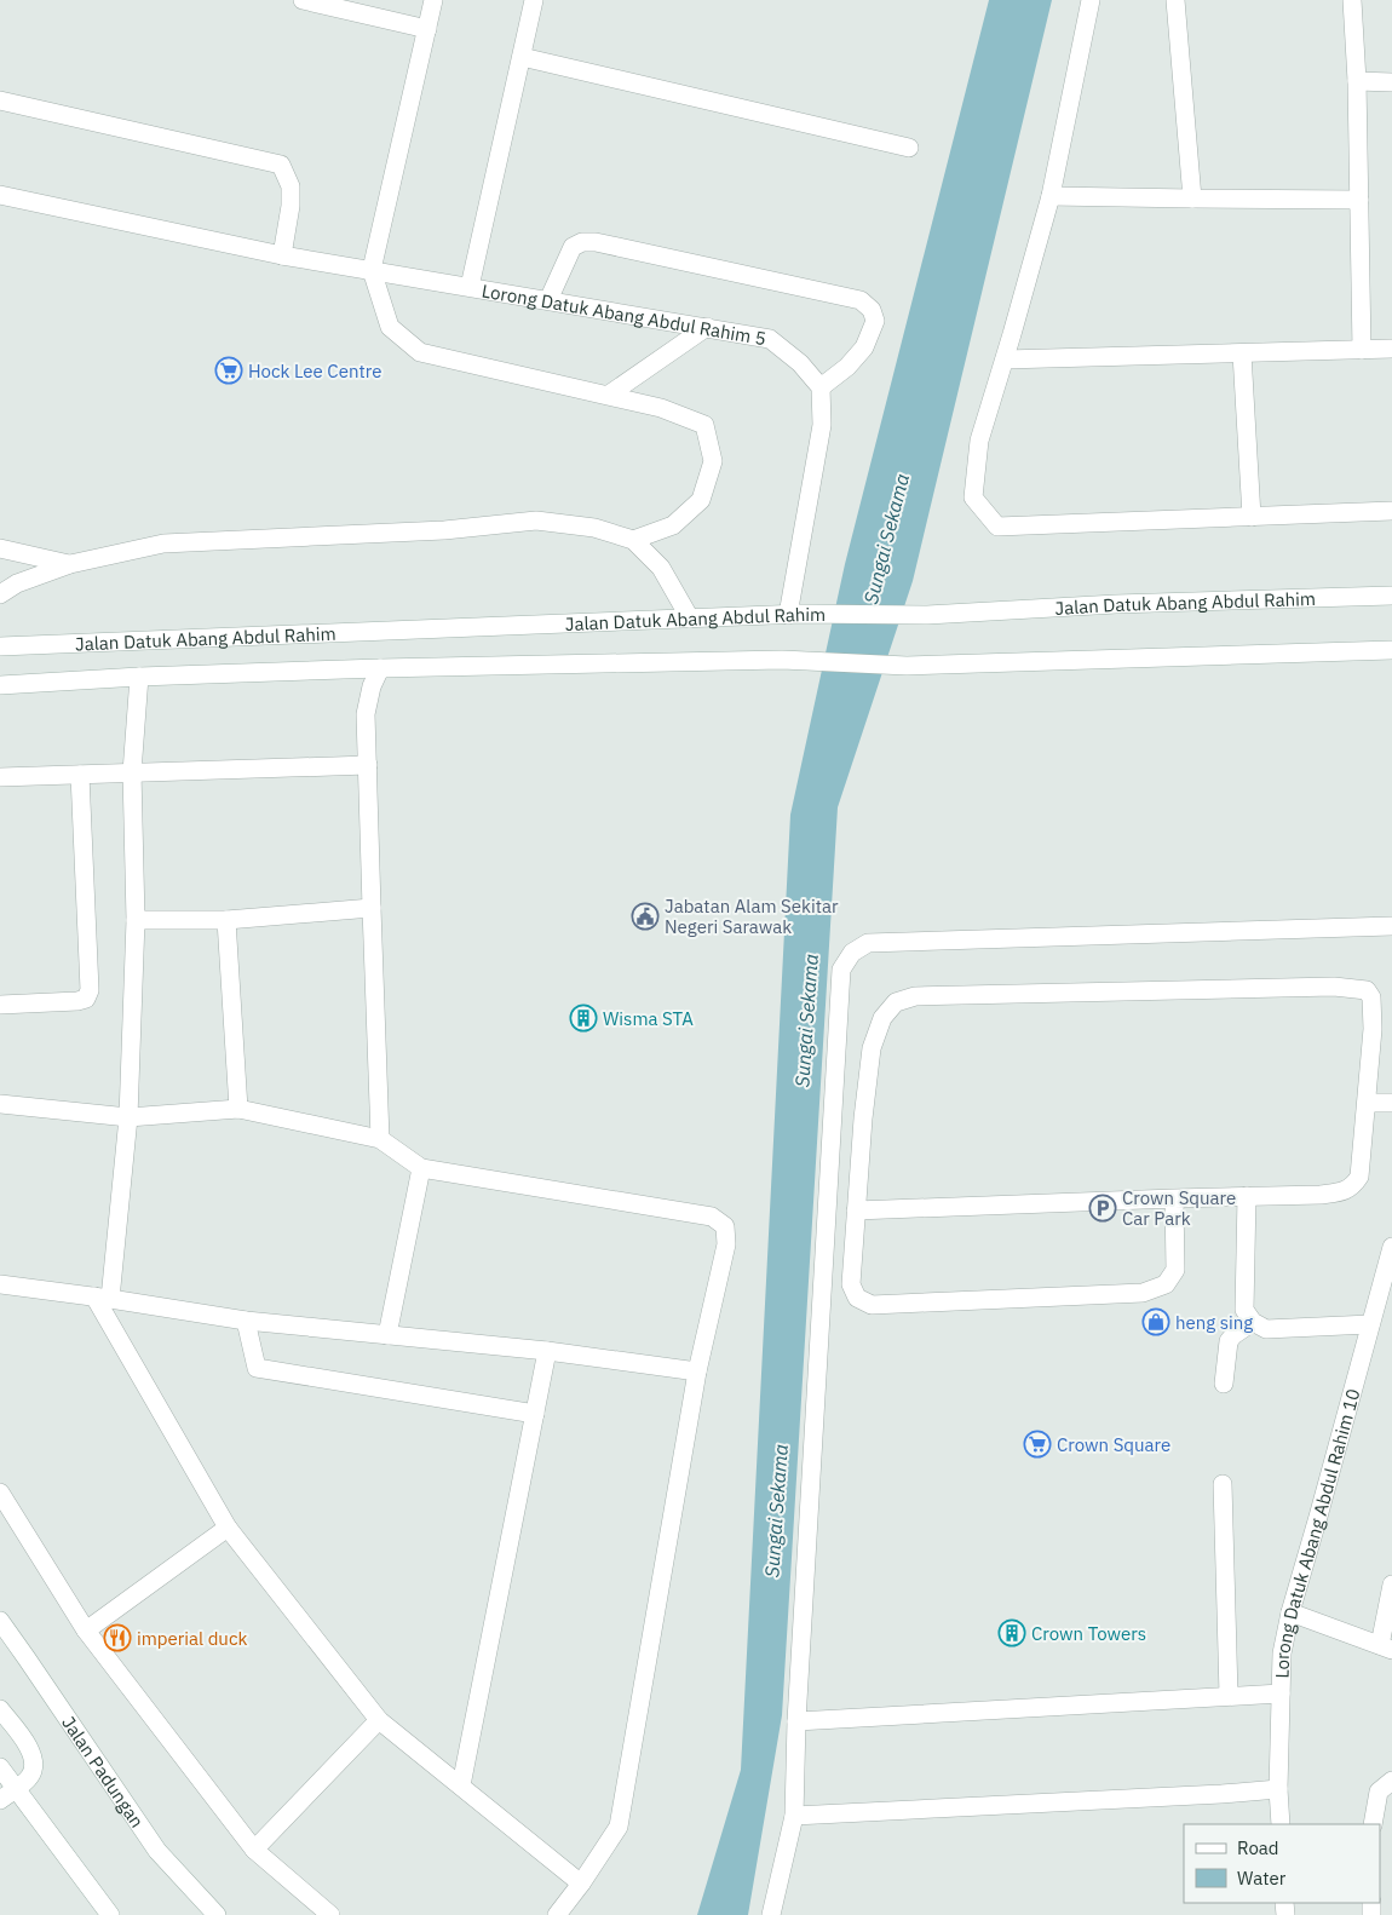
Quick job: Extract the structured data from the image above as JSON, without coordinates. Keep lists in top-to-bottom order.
{
  "streets": {
    "street": [
      "Lorong Datuk Abang Abdul Rahim 5",
      "Jalan Datuk Abang Abdul Rahim",
      "Lorong Datuk Abang Abdul Rahim 10",
      "Jalan Padungan"
    ]
  },
  "water": ["Sungai Sekama"],
  "places": {
    "supermarket": ["Hock Lee Centre", "Crown Square"],
    "public building": ["Jabatan Alam Sekitar Negeri Sarawak"],
    "building": ["Wisma STA", "Crown Towers"],
    "parking": ["Crown Square Car Park"],
    "shop": ["heng sing"],
    "restaurant": ["imperial duck"]
  },
  "legend": ["Road", "Water"]
}
